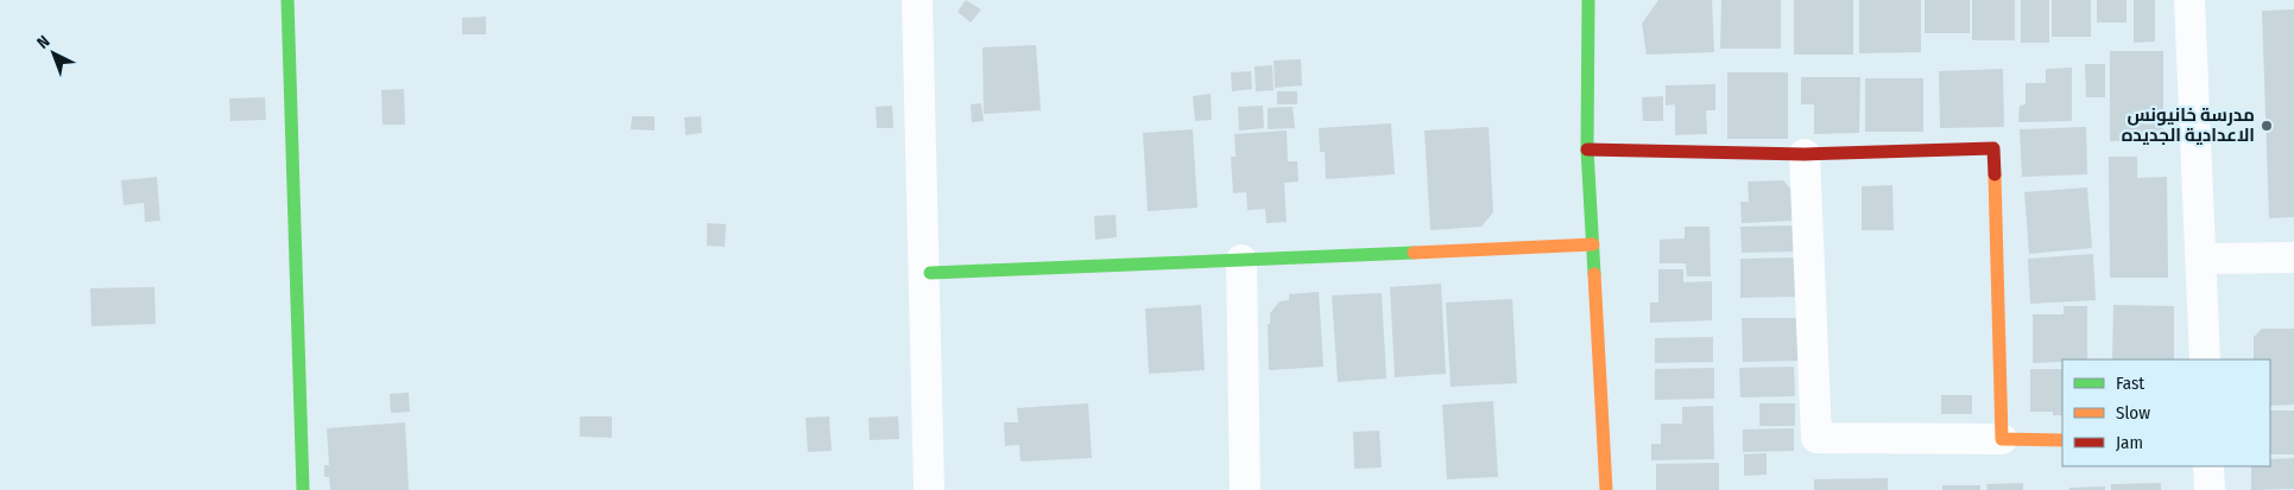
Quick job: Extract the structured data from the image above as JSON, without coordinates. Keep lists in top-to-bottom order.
{
  "places": ["مدرسة خانيونس الاعدادية الجديده"],
  "legend": ["Fast", "Slow", "Jam"],
  "north": "top left"
}
